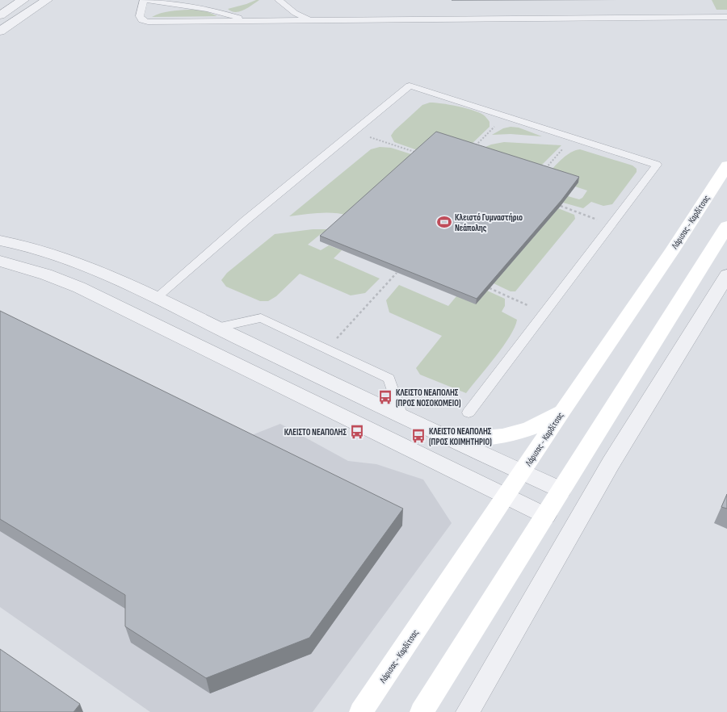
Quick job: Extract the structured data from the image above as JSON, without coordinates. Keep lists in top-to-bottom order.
{
  "streets": {
    "main road": ["Λάρισας - Καρδίτσας"]
  },
  "places": {
    "sports": ["Κλειστό Γυμναστήριο Νεάπολης"],
    "bus stop": ["ΚΛΕΙΣΤΟ ΝΕΑΠΟΛΗΣ (ΠΡΟΣ ΝΟΣΟΚΟΜΕΙΟ)", "ΚΛΕΙΣΤΟ ΝΕΑΠΟΛΗΣ", "ΚΛΕΙΣΤΟ ΝΕΑΠΟΛΗΣ (ΠΡΟΣ ΚΟΙΜΗΤΗΡΙΟ)"]
  }
}
